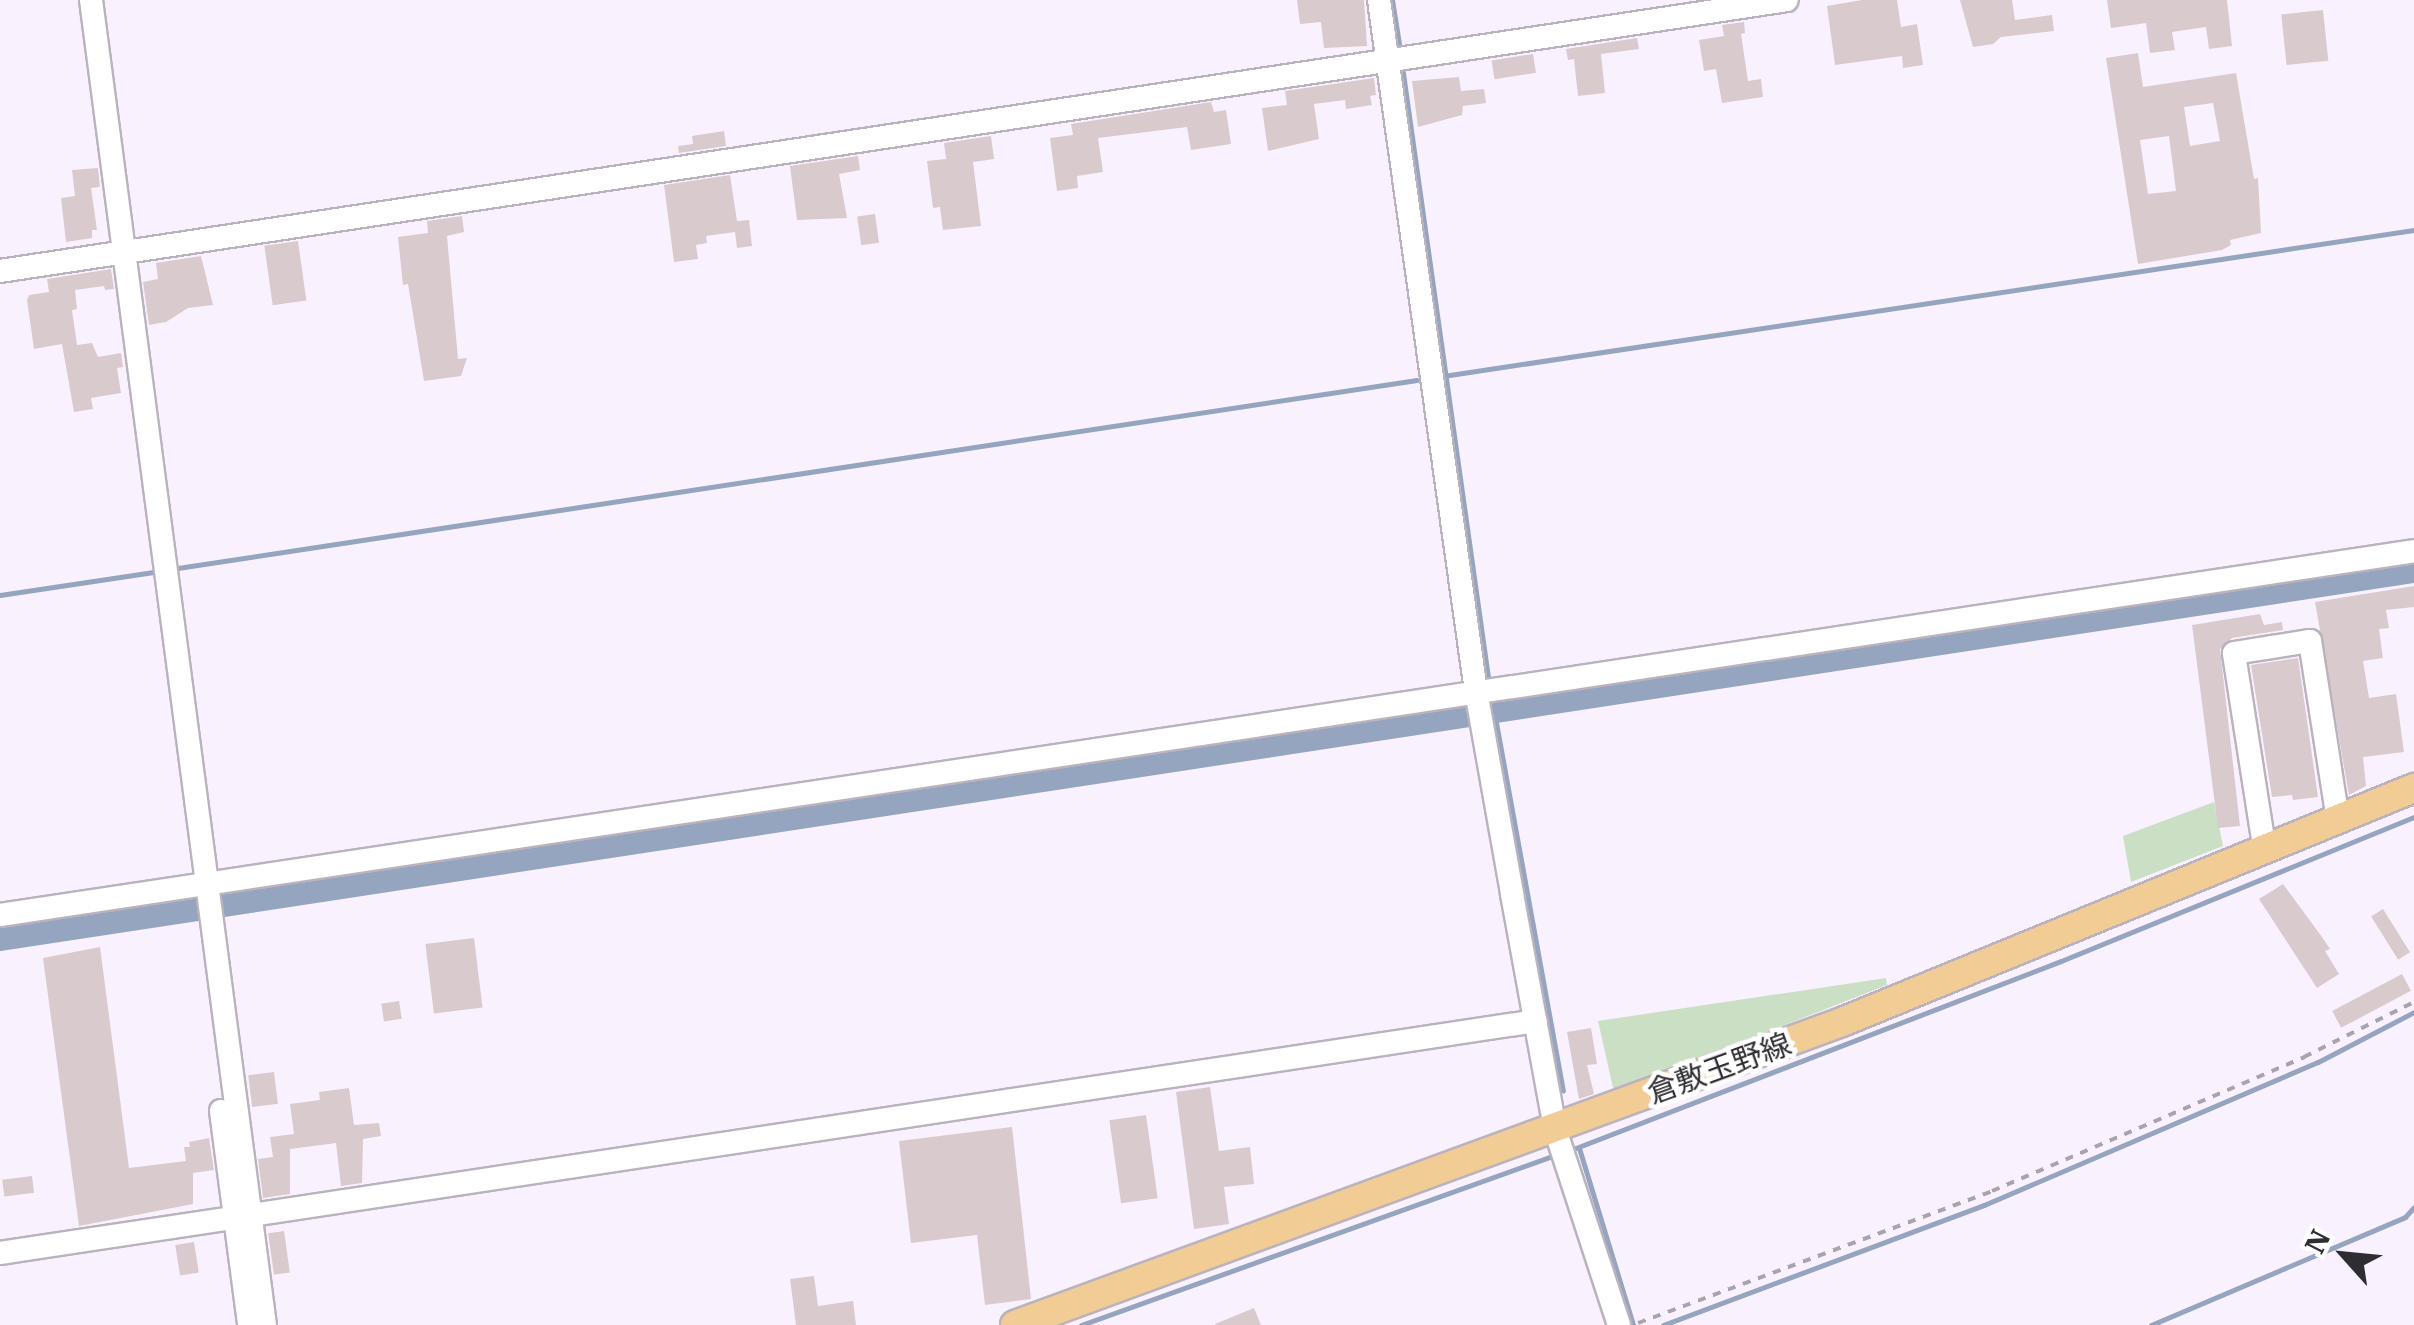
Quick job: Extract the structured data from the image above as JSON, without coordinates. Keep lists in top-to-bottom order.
{
  "streets": {
    "main road": ["倉敷玉野線"]
  },
  "north": "top left"
}
